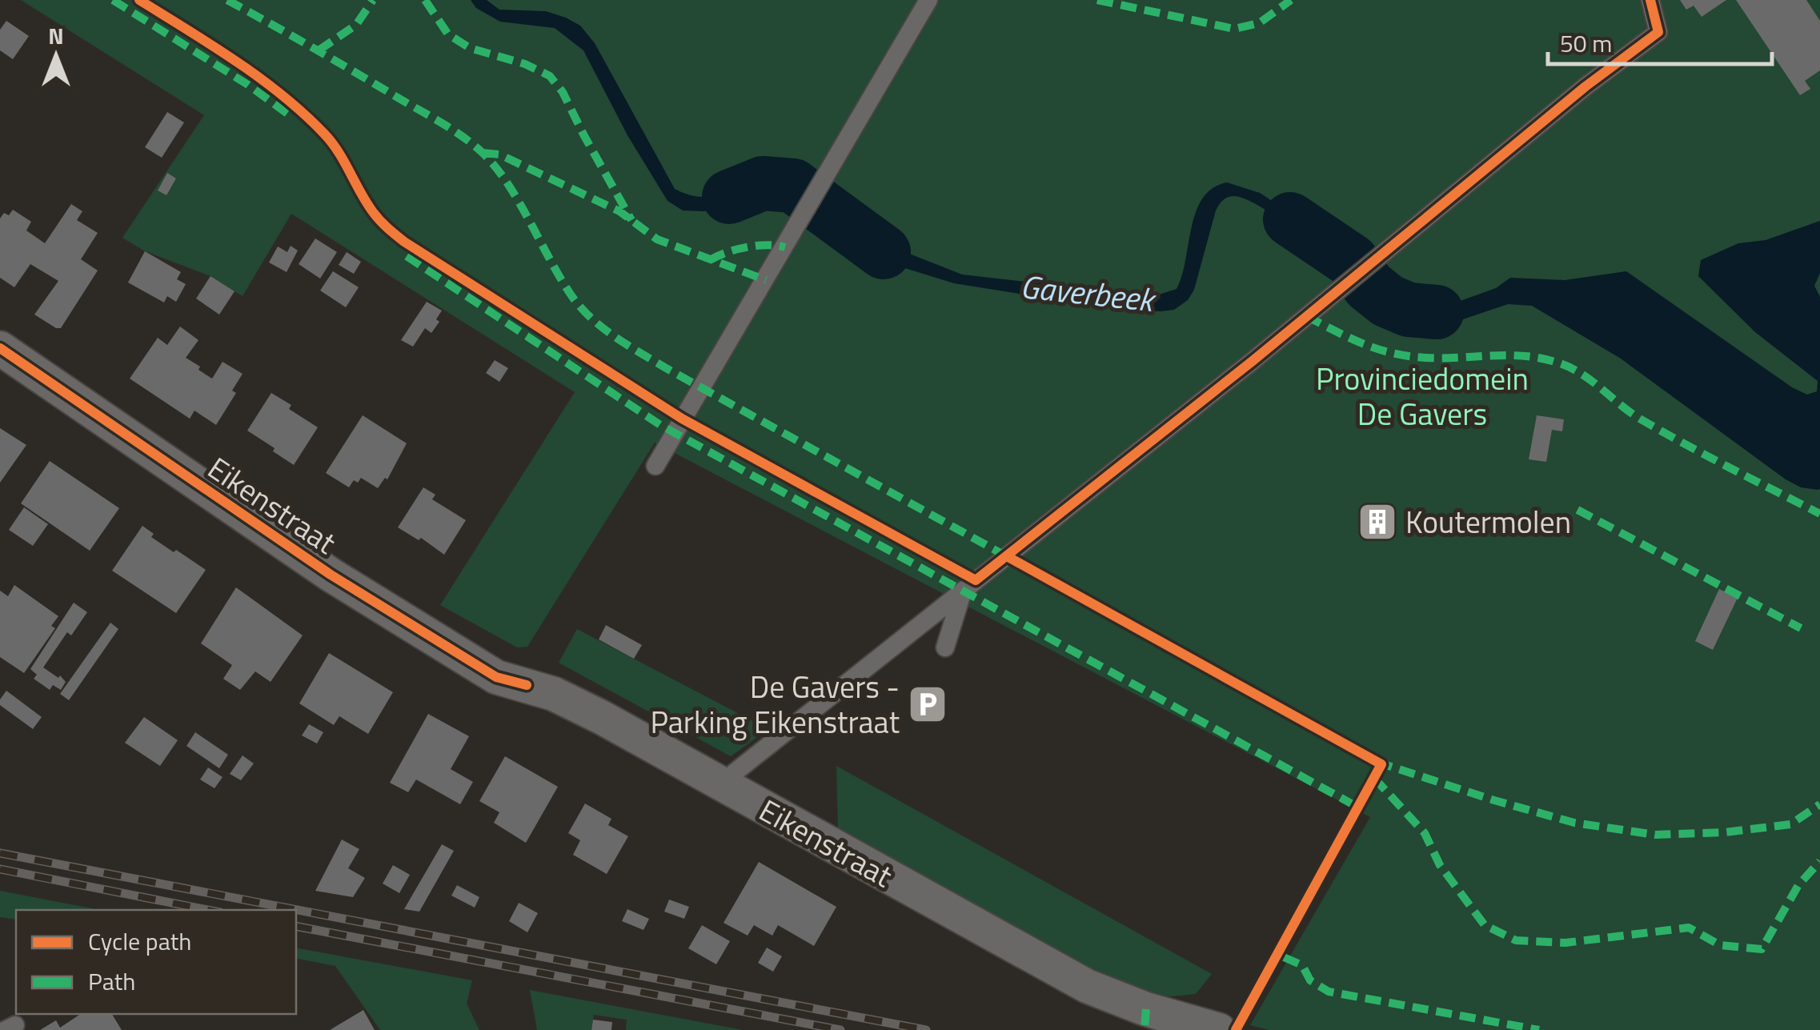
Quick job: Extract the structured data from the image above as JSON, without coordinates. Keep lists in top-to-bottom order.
{
  "streets": {
    "street": ["Eikenstraat"]
  },
  "water": ["Gaverbeek"],
  "parks": ["Provinciedomein De Gavers"],
  "places": {
    "building": ["Koutermolen"],
    "parking": ["De Gavers - Parking Eikenstraat"]
  },
  "legend": ["Cycle path", "Path"],
  "scale_bar": "50 m",
  "north": "top"
}
